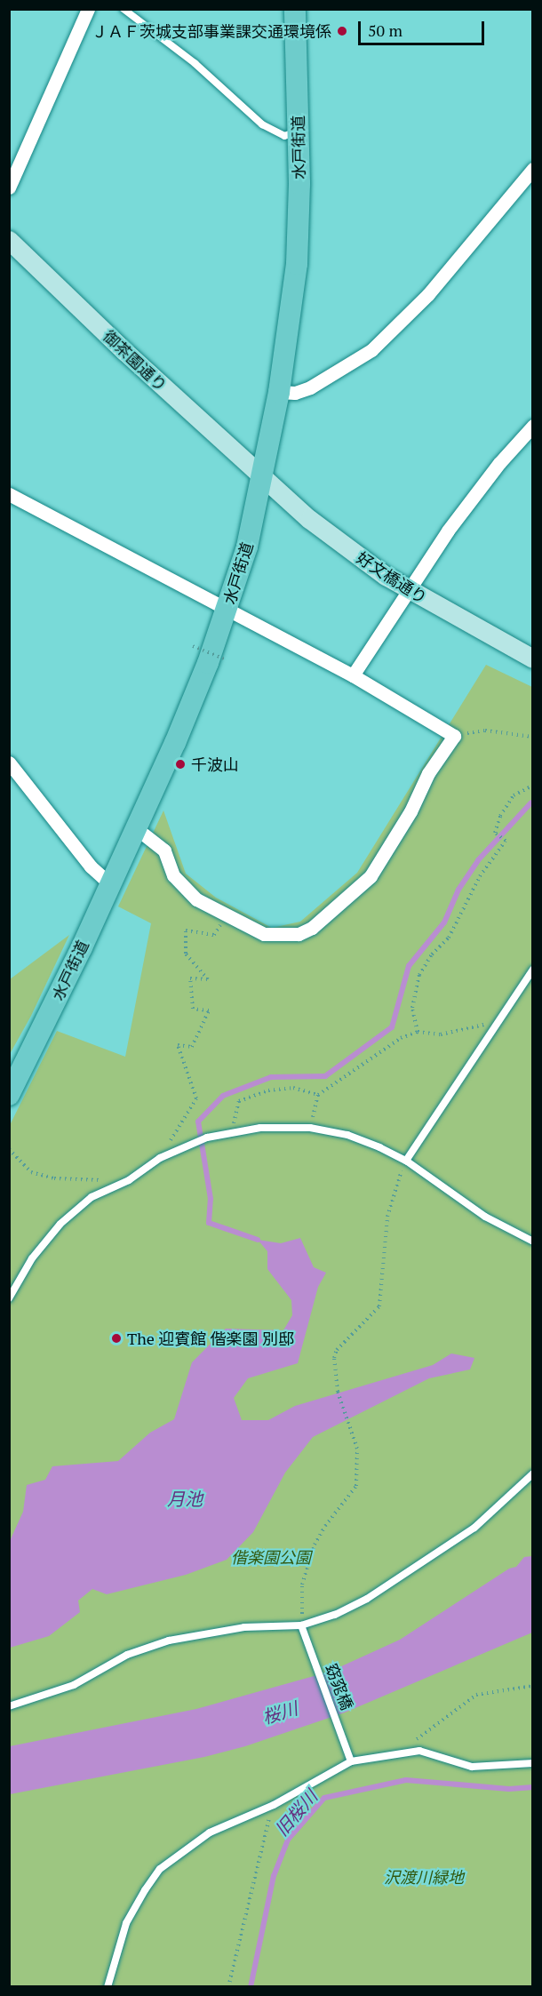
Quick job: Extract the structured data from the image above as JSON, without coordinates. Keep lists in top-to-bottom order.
{
  "streets": {
    "main road": ["水戸街道"],
    "street": ["御茶園通り", "好文橋通り"],
    "lane": ["窈窕橋"]
  },
  "crossings": [
    ["水戸街道", "御茶園通り"],
    ["水戸街道", "好文橋通り"],
    ["御茶園通り", "好文橋通り"]
  ],
  "water": ["月池", "桜川", "旧桜川"],
  "parks": ["偕楽園公園", "沢渡川緑地"],
  "places": ["ＪＡＦ茨城支部事業課交通環境係", "千波山", "The 迎賓館 偕楽園 別邸"],
  "scale_bar": "50 m"
}
